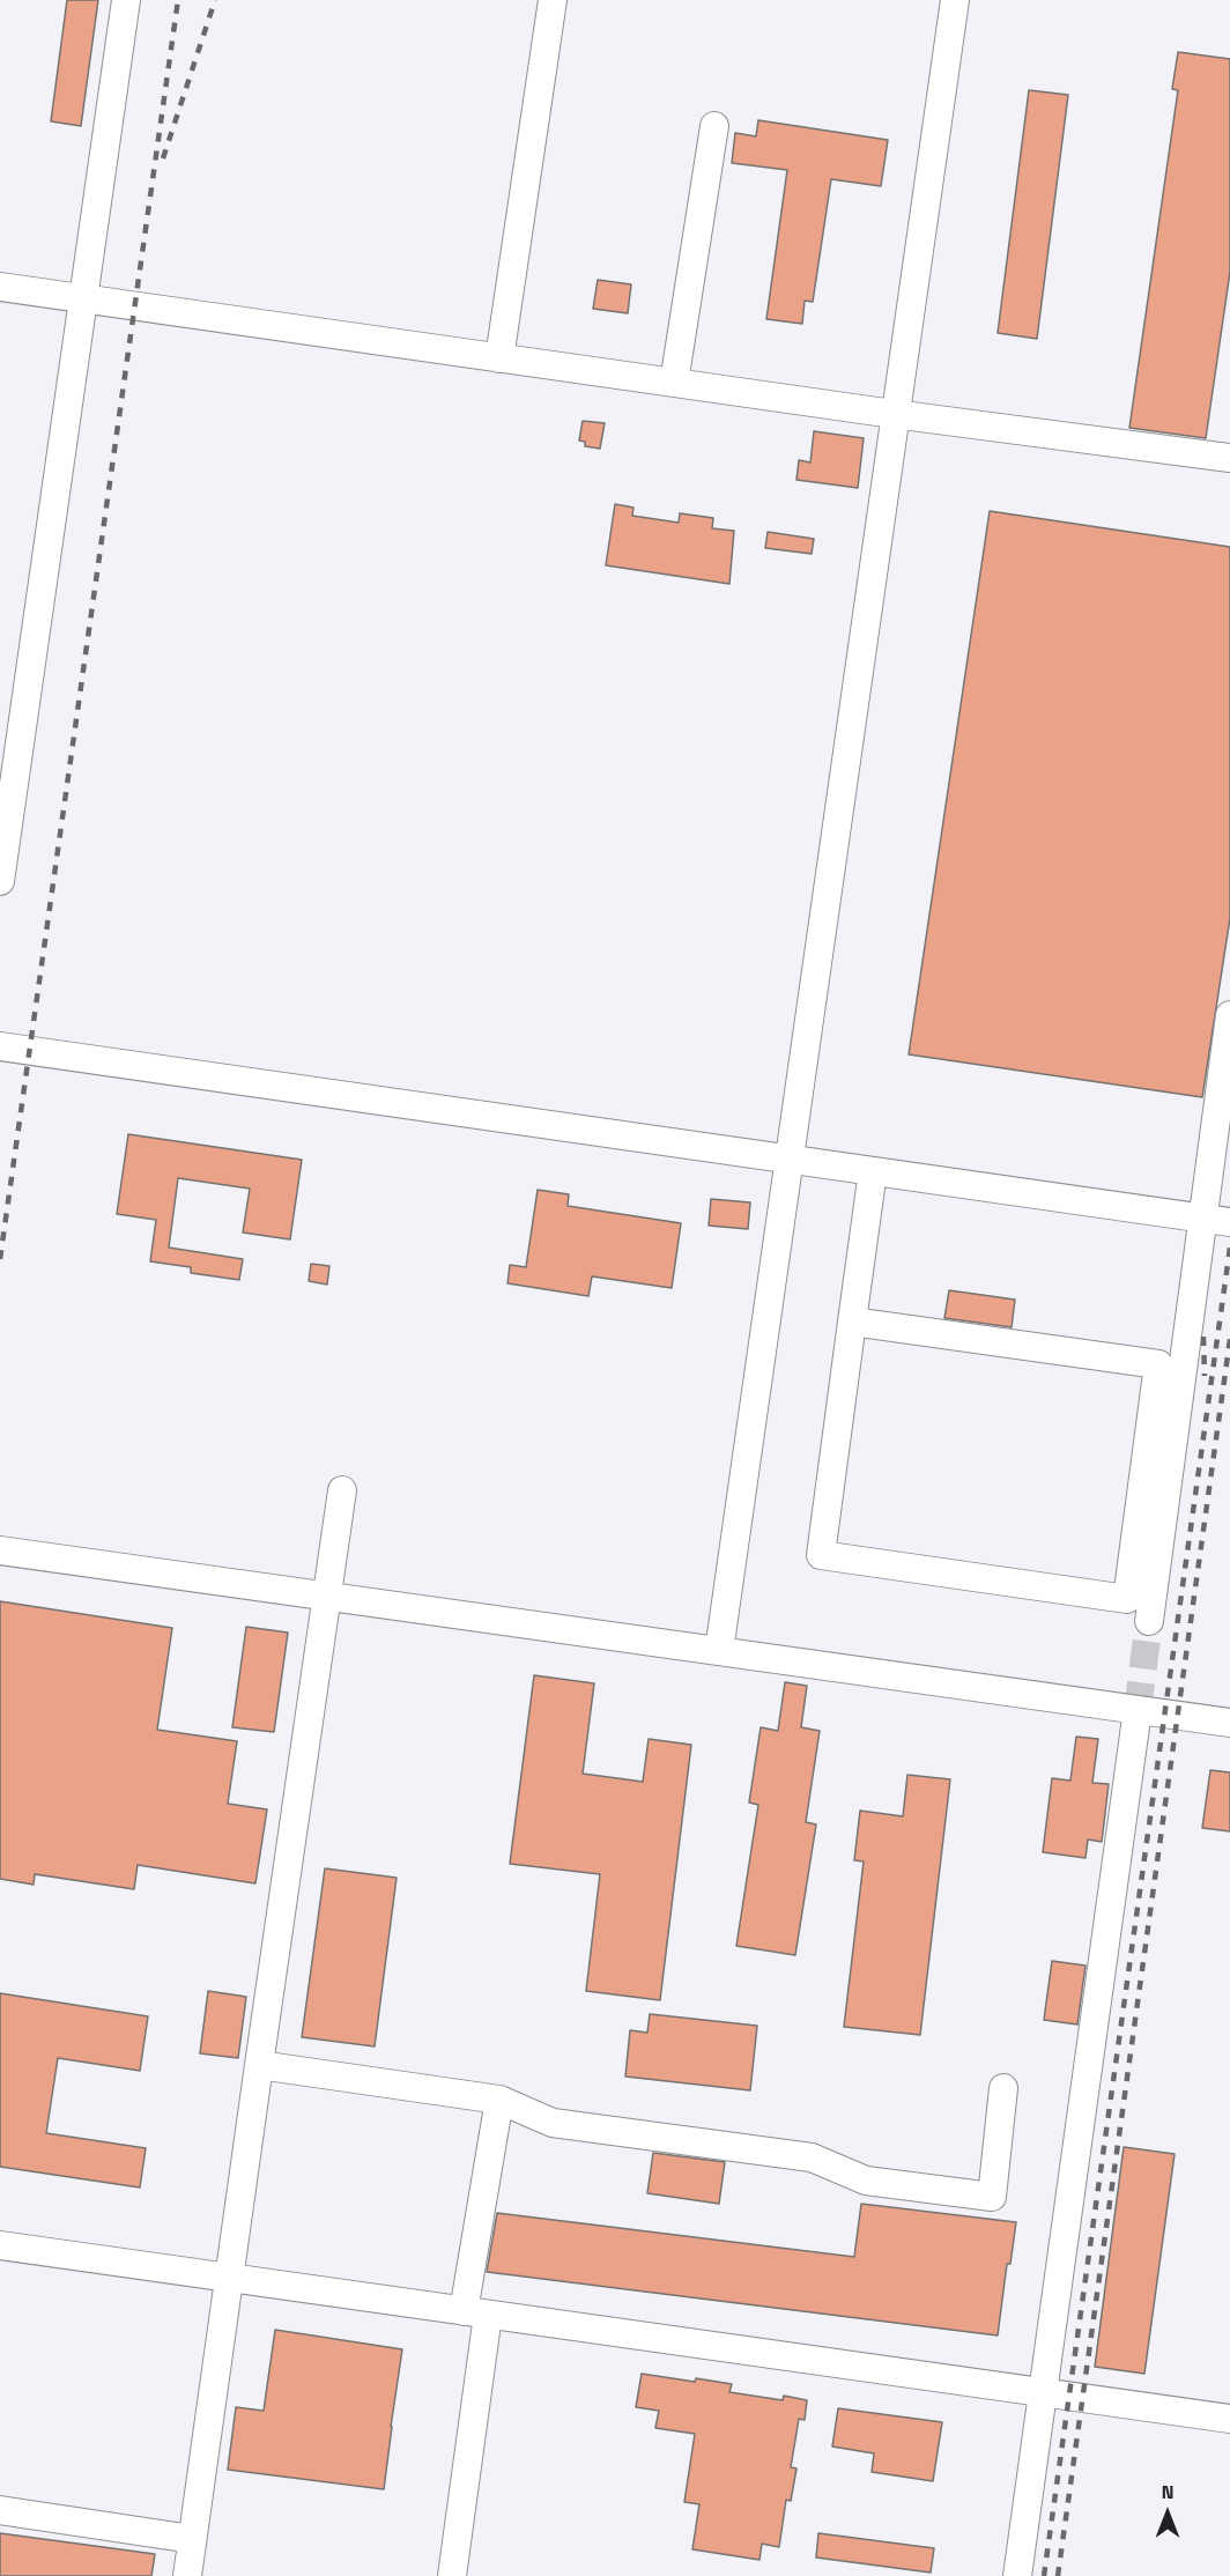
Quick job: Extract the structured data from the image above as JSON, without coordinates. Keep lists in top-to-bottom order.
{
  "north": "top"
}
